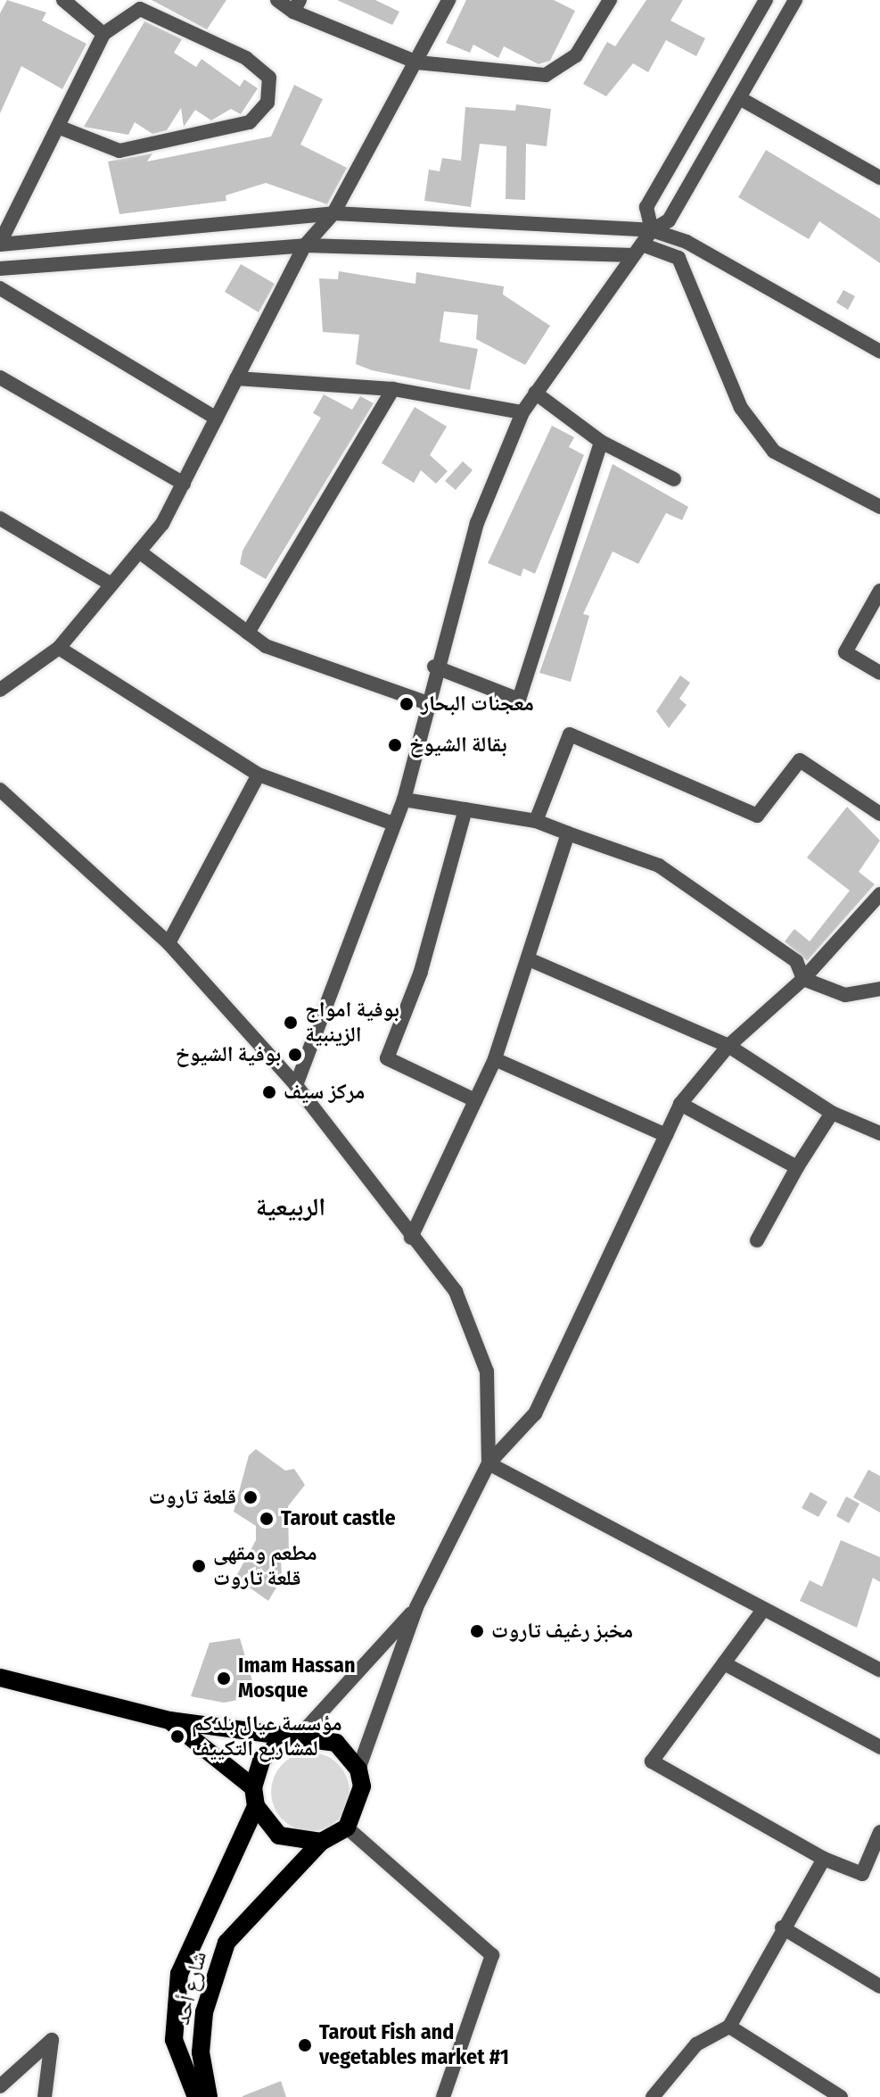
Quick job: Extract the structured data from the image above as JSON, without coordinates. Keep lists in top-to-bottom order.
{
  "streets": {
    "main road": ["شارع أحد"]
  },
  "districts": ["الربيعية"],
  "places": [
    "معجنات البحار",
    "بقالة الشيوخ",
    "بوفية امواج الزينبية",
    "بوفية الشيوخ",
    "مركز سيف",
    "قلعة تاروت",
    "Tarout castle",
    "مطعم ومقهى قلعة تاروت",
    "مخبز رغيف تاروت",
    "Imam Hassan Mosque",
    "مؤسسة عيال بلدكم لمشاريع التكييف",
    "Tarout Fish and vegetables market #1"
  ]
}
